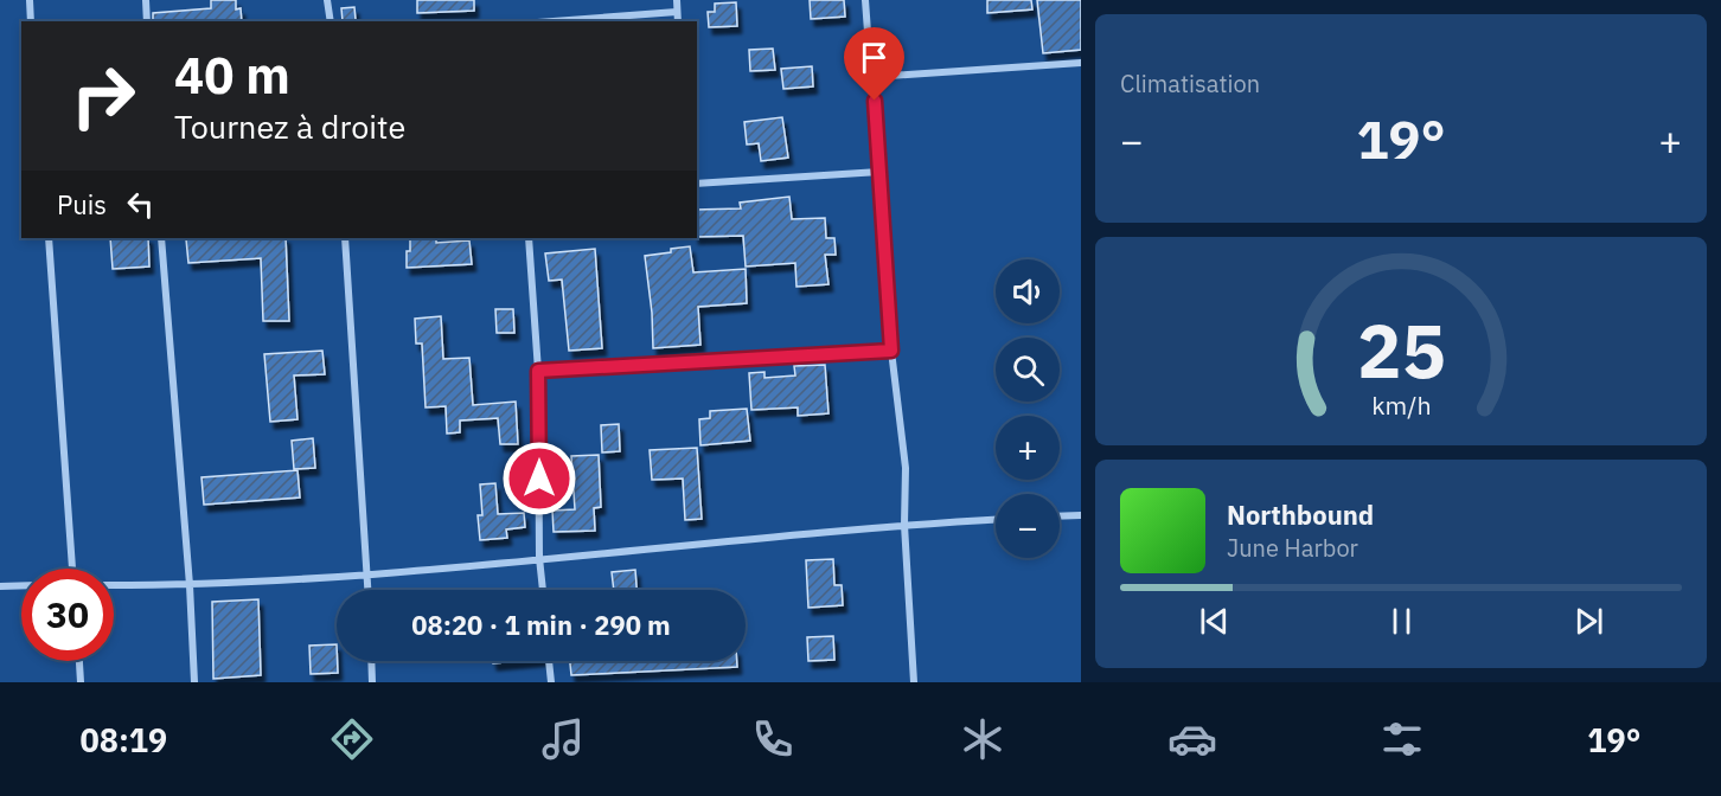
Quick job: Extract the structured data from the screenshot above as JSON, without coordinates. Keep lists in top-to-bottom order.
{
  "page": {
    "tile": "Climatisation",
    "turn": ["40 m", "Tournez à droite"],
    "heat": ["−", "19°", "+"],
    "then": "Puis",
    "map_buttons": ["+", "−"],
    "song": ["Northbound", "June Harbor"],
    "limit": "30",
    "trip": "08:20 · 1 min · 290 m",
    "tabs": ["08:19", "19°"],
    "gauge": ["25", "km/h"]
  }
}
